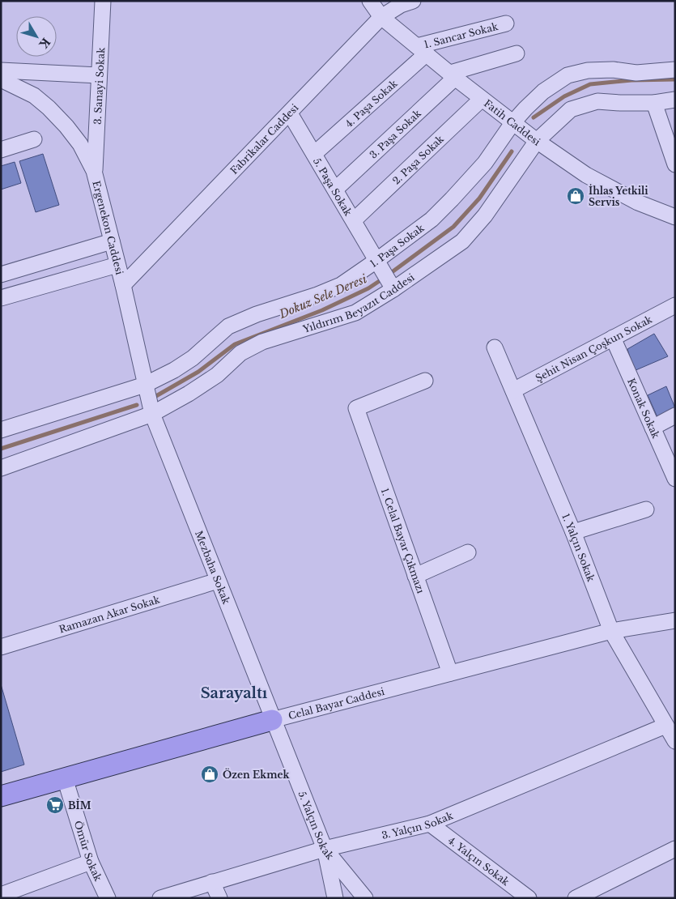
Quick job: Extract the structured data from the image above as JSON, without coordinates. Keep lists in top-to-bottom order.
{
  "streets": {
    "main road": ["Celal Bayar Caddesi"],
    "street": [
      "1. Sancar Sokak",
      "3. Sanayi Sokak",
      "4. Paşa Sokak",
      "Fatih Caddesi",
      "3. Paşa Sokak",
      "Fabrikalar Caddesi",
      "2. Paşa Sokak",
      "5. Paşa Sokak",
      "Ergenekon Caddesi",
      "1. Paşa Sokak",
      "Yıldırım Beyazıt Caddesi",
      "Şehit Nisan Çoşkun Sokak",
      "Konak Sokak",
      "1. Celal Bayar Çıkmazı",
      "1. Yalçın Sokak",
      "Mezbaha Sokak",
      "Ramazan Akar Sokak",
      "5. Yalçın Sokak",
      "3. Yalçın Sokak",
      "Ömür Sokak",
      "4. Yalçın Sokak"
    ]
  },
  "crossings": [
    ["1. Sancar Sokak", "4. Paşa Sokak"],
    ["1. Sancar Sokak", "Fatih Caddesi"],
    ["3. Sanayi Sokak", "Ergenekon Caddesi"],
    ["4. Paşa Sokak", "Fatih Caddesi"],
    ["4. Paşa Sokak", "5. Paşa Sokak"],
    ["Fatih Caddesi", "3. Paşa Sokak"],
    ["Fatih Caddesi", "Fabrikalar Caddesi"],
    ["Fatih Caddesi", "2. Paşa Sokak"],
    ["Fatih Caddesi", "1. Paşa Sokak"],
    ["Fatih Caddesi", "Yıldırım Beyazıt Caddesi"],
    ["3. Paşa Sokak", "5. Paşa Sokak"],
    ["Fabrikalar Caddesi", "5. Paşa Sokak"],
    ["Fabrikalar Caddesi", "Ergenekon Caddesi"],
    ["2. Paşa Sokak", "5. Paşa Sokak"],
    ["5. Paşa Sokak", "1. Paşa Sokak"],
    ["5. Paşa Sokak", "Yıldırım Beyazıt Caddesi"],
    ["Ergenekon Caddesi", "1. Paşa Sokak"],
    ["Ergenekon Caddesi", "Yıldırım Beyazıt Caddesi"],
    ["Ergenekon Caddesi", "Mezbaha Sokak"],
    ["Yıldırım Beyazıt Caddesi", "Mezbaha Sokak"],
    ["Şehit Nisan Çoşkun Sokak", "Konak Sokak"],
    ["Şehit Nisan Çoşkun Sokak", "1. Yalçın Sokak"],
    ["1. Celal Bayar Çıkmazı", "Celal Bayar Caddesi"],
    ["1. Yalçın Sokak", "Celal Bayar Caddesi"],
    ["1. Yalçın Sokak", "3. Yalçın Sokak"],
    ["Mezbaha Sokak", "Ramazan Akar Sokak"],
    ["Mezbaha Sokak", "Celal Bayar Caddesi"],
    ["Mezbaha Sokak", "5. Yalçın Sokak"],
    ["Celal Bayar Caddesi", "5. Yalçın Sokak"],
    ["Celal Bayar Caddesi", "Ömür Sokak"],
    ["5. Yalçın Sokak", "3. Yalçın Sokak"],
    ["3. Yalçın Sokak", "4. Yalçın Sokak"]
  ],
  "districts": ["Sarayaltı"],
  "water": ["Dokuz Sele Deresi"],
  "places": {
    "shop": ["İhlas Yetkili Servis", "Özen Ekmek"],
    "supermarket": ["BİM"]
  },
  "north": "bottom right"
}
